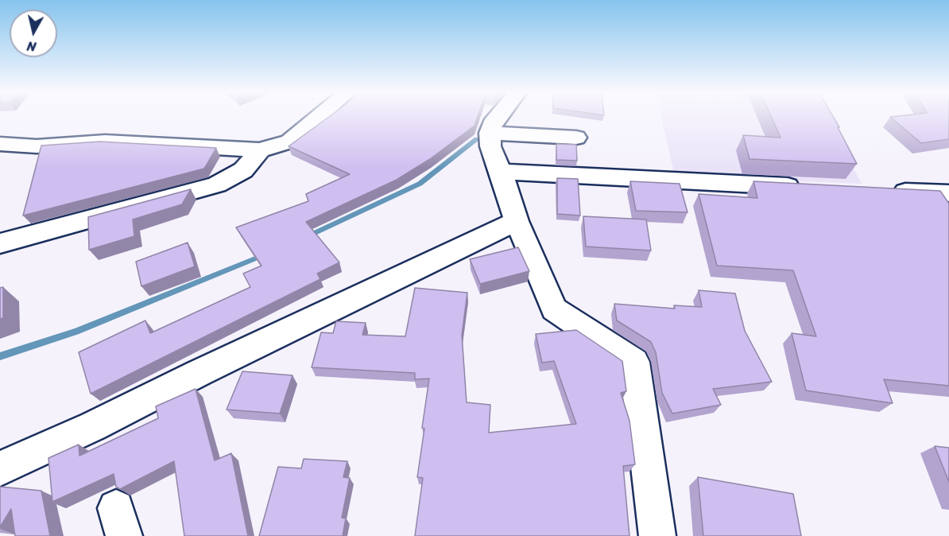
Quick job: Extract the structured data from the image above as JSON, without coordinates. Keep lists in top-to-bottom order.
{
  "north": "bottom"
}
